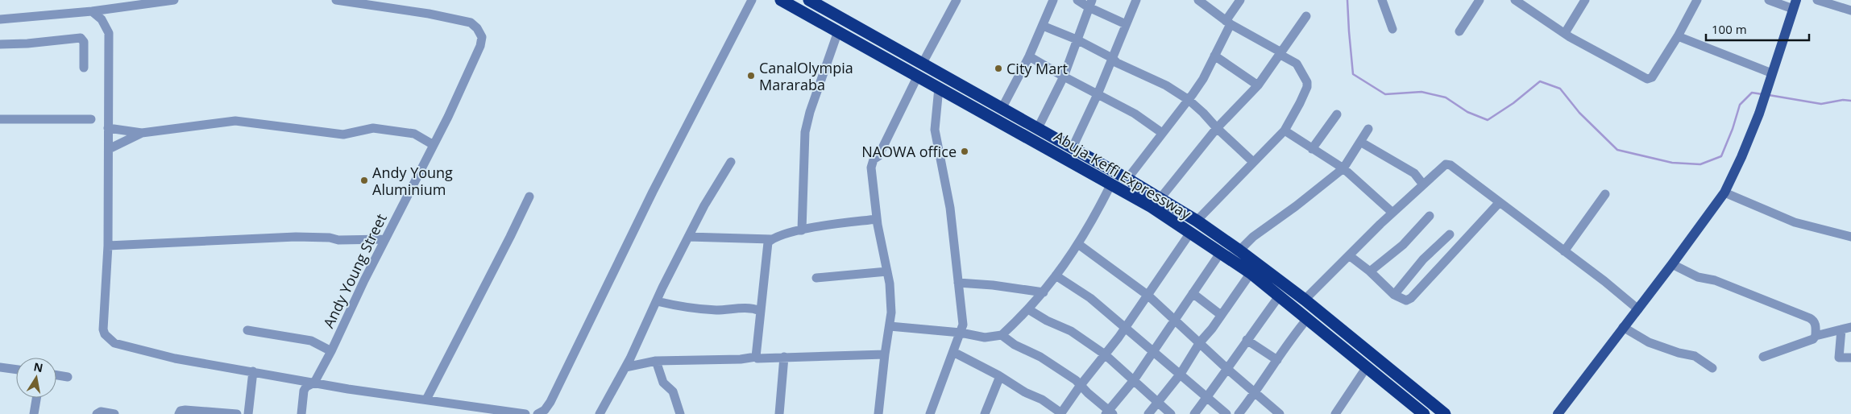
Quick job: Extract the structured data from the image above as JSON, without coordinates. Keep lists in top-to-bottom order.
{
  "streets": {
    "highway": ["Abuja-Keffi Expressway"],
    "street": ["Andy Young Street"]
  },
  "places": [
    "City Mart",
    "CanalOlympia Mararaba",
    "NAOWA office",
    "Andy Young Aluminium"
  ],
  "scale_bar": "100 m",
  "north": "top"
}
